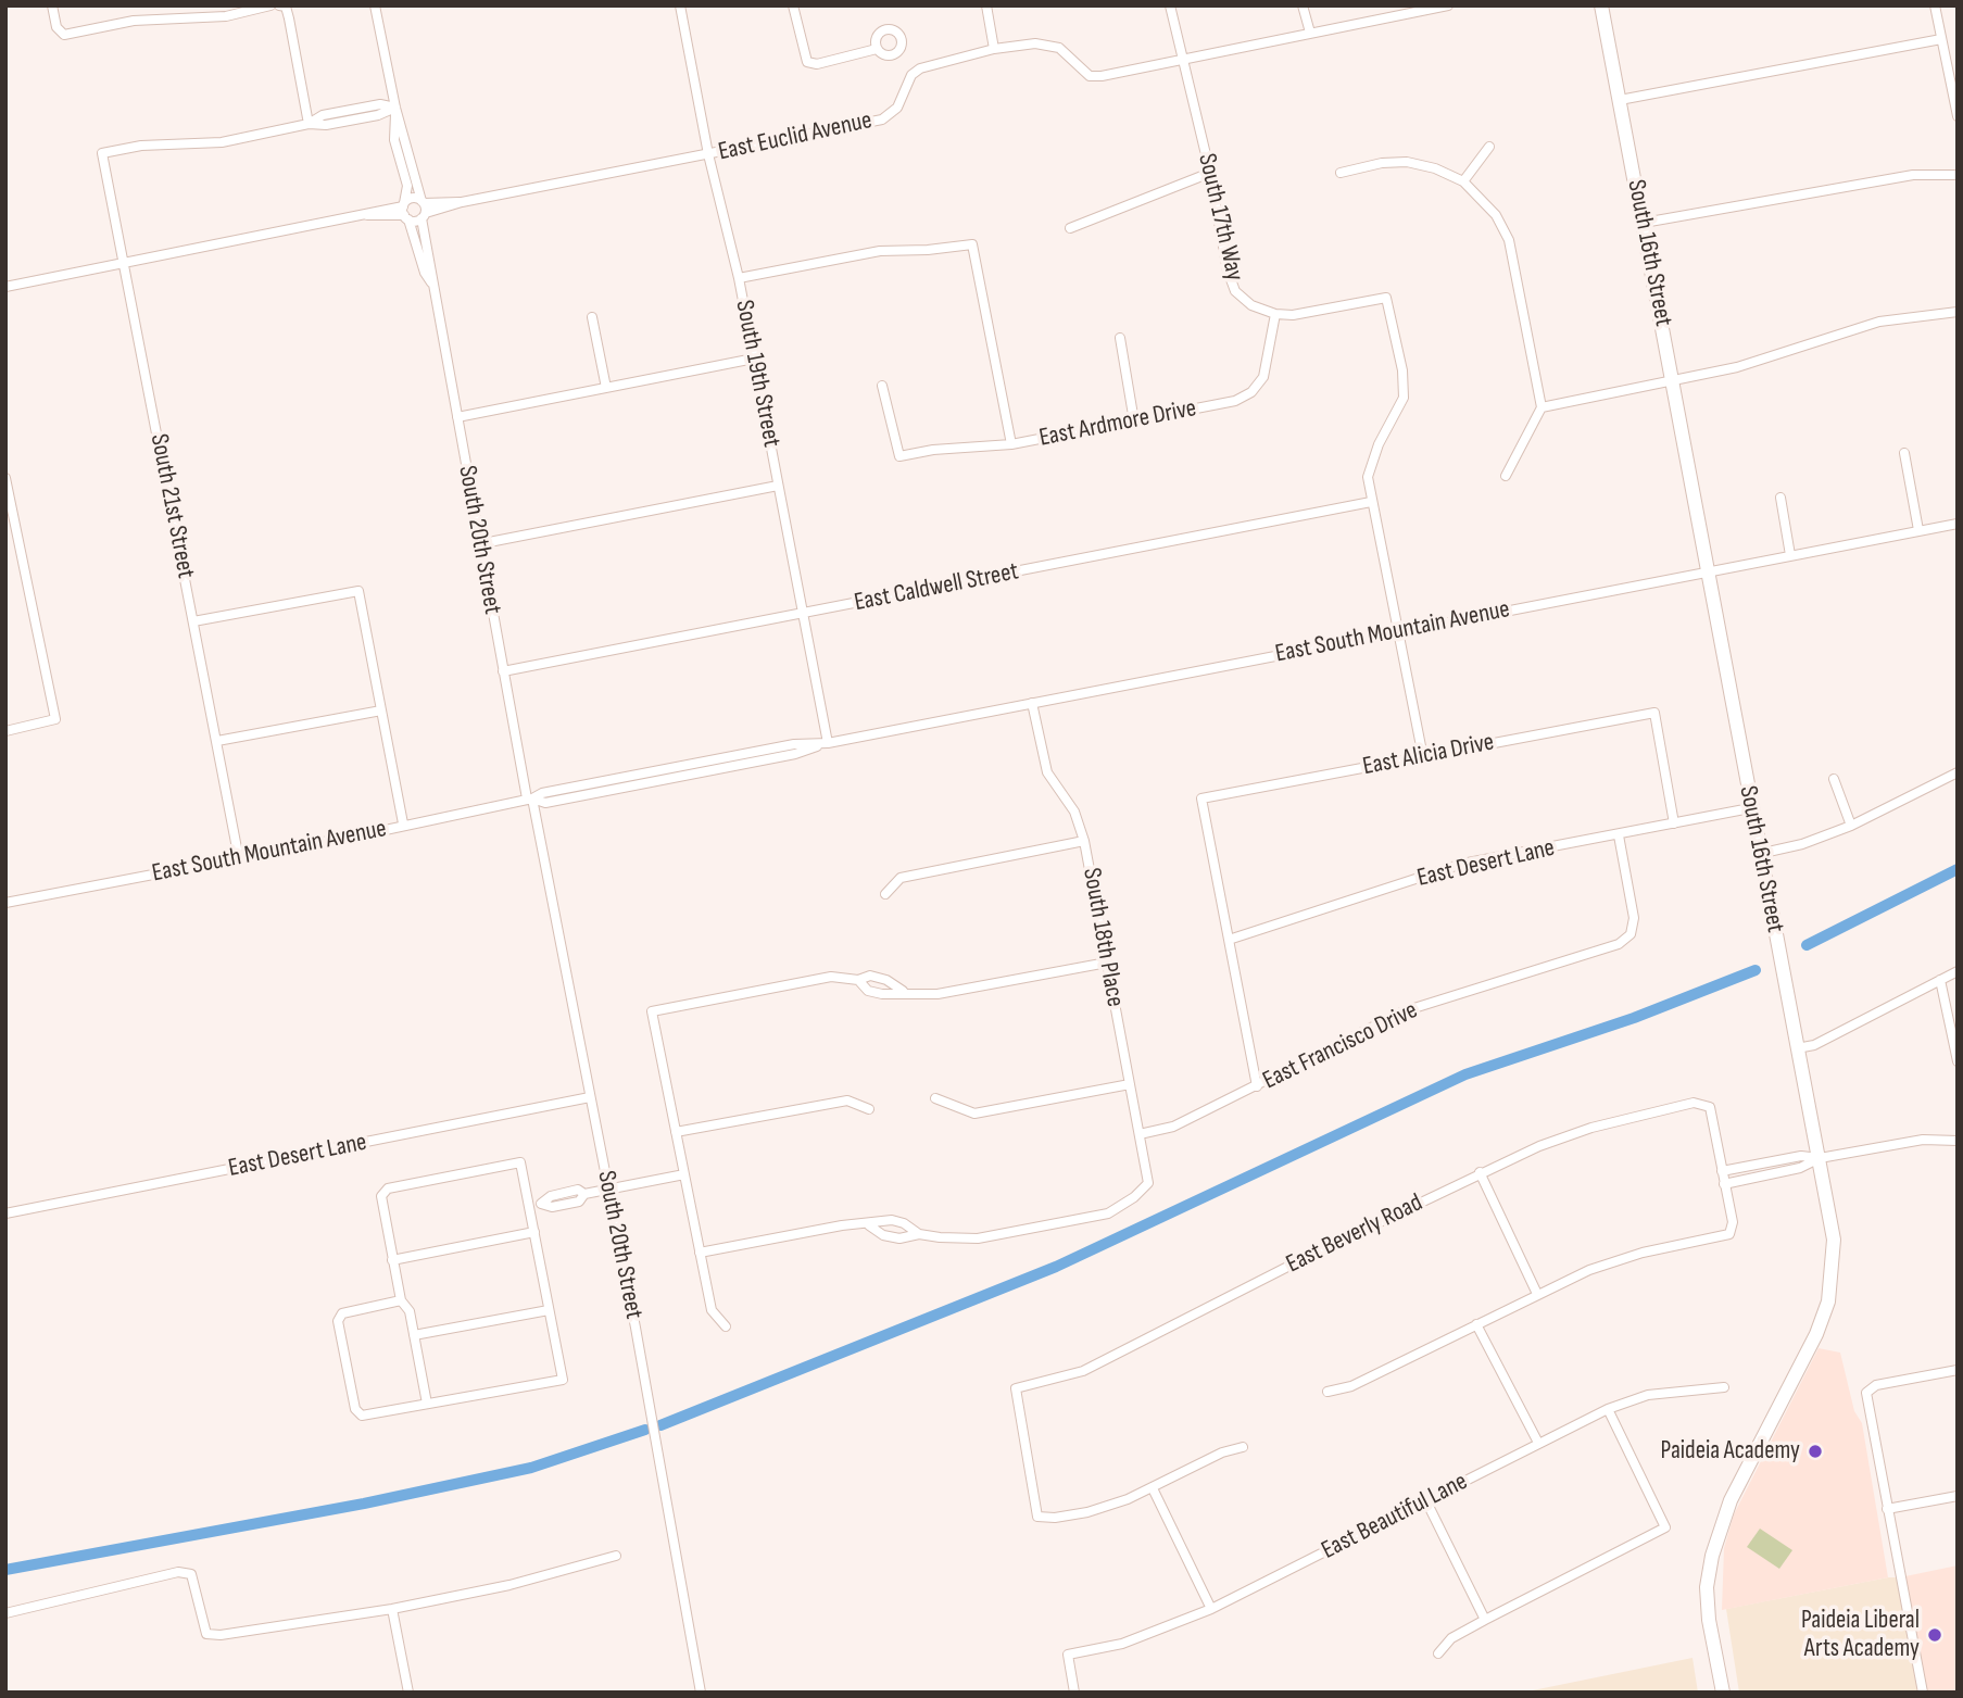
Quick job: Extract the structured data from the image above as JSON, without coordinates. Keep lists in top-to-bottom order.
{
  "streets": {
    "main road": ["South 16th Street"],
    "street": [
      "East Euclid Avenue",
      "South 17th Way",
      "South 19th Street",
      "East Ardmore Drive",
      "South 21st Street",
      "South 20th Street",
      "East Caldwell Street",
      "East South Mountain Avenue",
      "East Alicia Drive",
      "East Desert Lane",
      "South 18th Place",
      "East Francisco Drive",
      "East Beverly Road",
      "East Beautiful Lane"
    ]
  },
  "crossings": [
    ["East Euclid Avenue", "South 17th Way"],
    ["East Euclid Avenue", "South 19th Street"],
    ["East Euclid Avenue", "South 20th Street"],
    ["South 17th Way", "East Ardmore Drive"],
    ["South 16th Street", "East South Mountain Avenue"],
    ["South 16th Street", "East Desert Lane"],
    ["South 19th Street", "East Caldwell Street"],
    ["South 19th Street", "East South Mountain Avenue"],
    ["South 21st Street", "East South Mountain Avenue"],
    ["South 20th Street", "East Caldwell Street"],
    ["South 20th Street", "East South Mountain Avenue"],
    ["South 20th Street", "East Desert Lane"],
    ["East South Mountain Avenue", "South 18th Place"],
    ["East Alicia Drive", "East Desert Lane"],
    ["East Desert Lane", "East Francisco Drive"],
    ["South 18th Place", "East Francisco Drive"]
  ],
  "places": ["Paideia Academy", "Paideia Liberal Arts Academy"]
}
